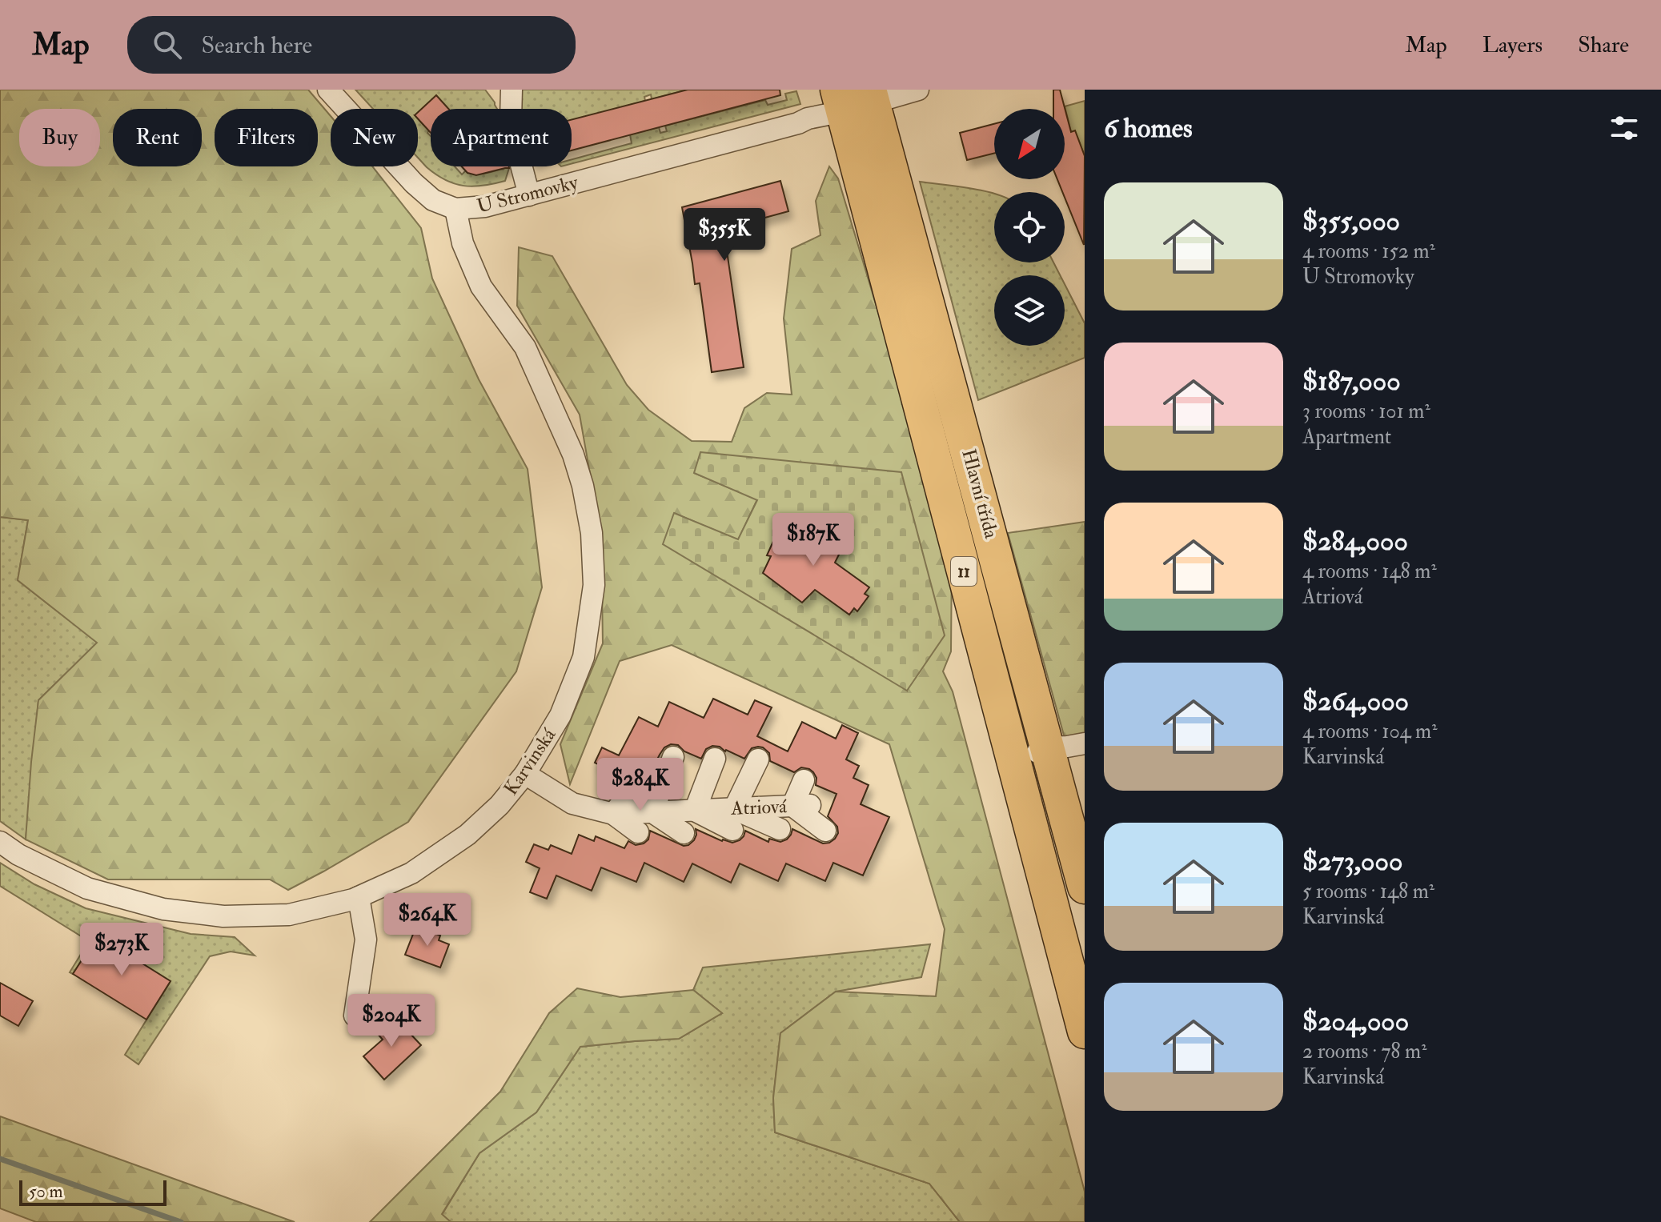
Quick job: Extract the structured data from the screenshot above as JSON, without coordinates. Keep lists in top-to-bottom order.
{
  "streets": {
    "main road": ["Hlavní třída", "11"],
    "street": ["U Stromovky", "Karvinská", "Atriová"]
  },
  "crossings": [
    ["U Stromovky", "Hlavní třída"],
    ["U Stromovky", "11"],
    ["U Stromovky", "Karvinská"],
    ["Hlavní třída", "11"],
    ["Karvinská", "Atriová"]
  ],
  "scale_bar": "50 m",
  "north": "bottom left",
  "page": {
    "header": "Map",
    "search": "Search here",
    "nav": ["Map", "Layers", "Share"],
    "heading": "6 homes",
    "chip": [
      "Buy",
      "Rent",
      "Filters",
      "New",
      "Apartment"
    ],
    "list": [
      {
        "name": "$355,000",
        "note": "4 rooms · 152 m² · U Stromovky"
      },
      {
        "name": "$187,000",
        "note": "3 rooms · 101 m² · Apartment"
      },
      {
        "name": "$284,000",
        "note": "4 rooms · 148 m² · Atriová"
      },
      {
        "name": "$264,000",
        "note": "4 rooms · 104 m² · Karvinská"
      },
      {
        "name": "$273,000",
        "note": "5 rooms · 148 m² · Karvinská"
      },
      {
        "name": "$204,000",
        "note": "2 rooms · 78 m² · Karvinská"
      }
    ],
    "price": [
      "$355K",
      "$187K",
      "$284K",
      "$264K",
      "$273K",
      "$204K"
    ],
    "scale": "50 m"
  }
}
